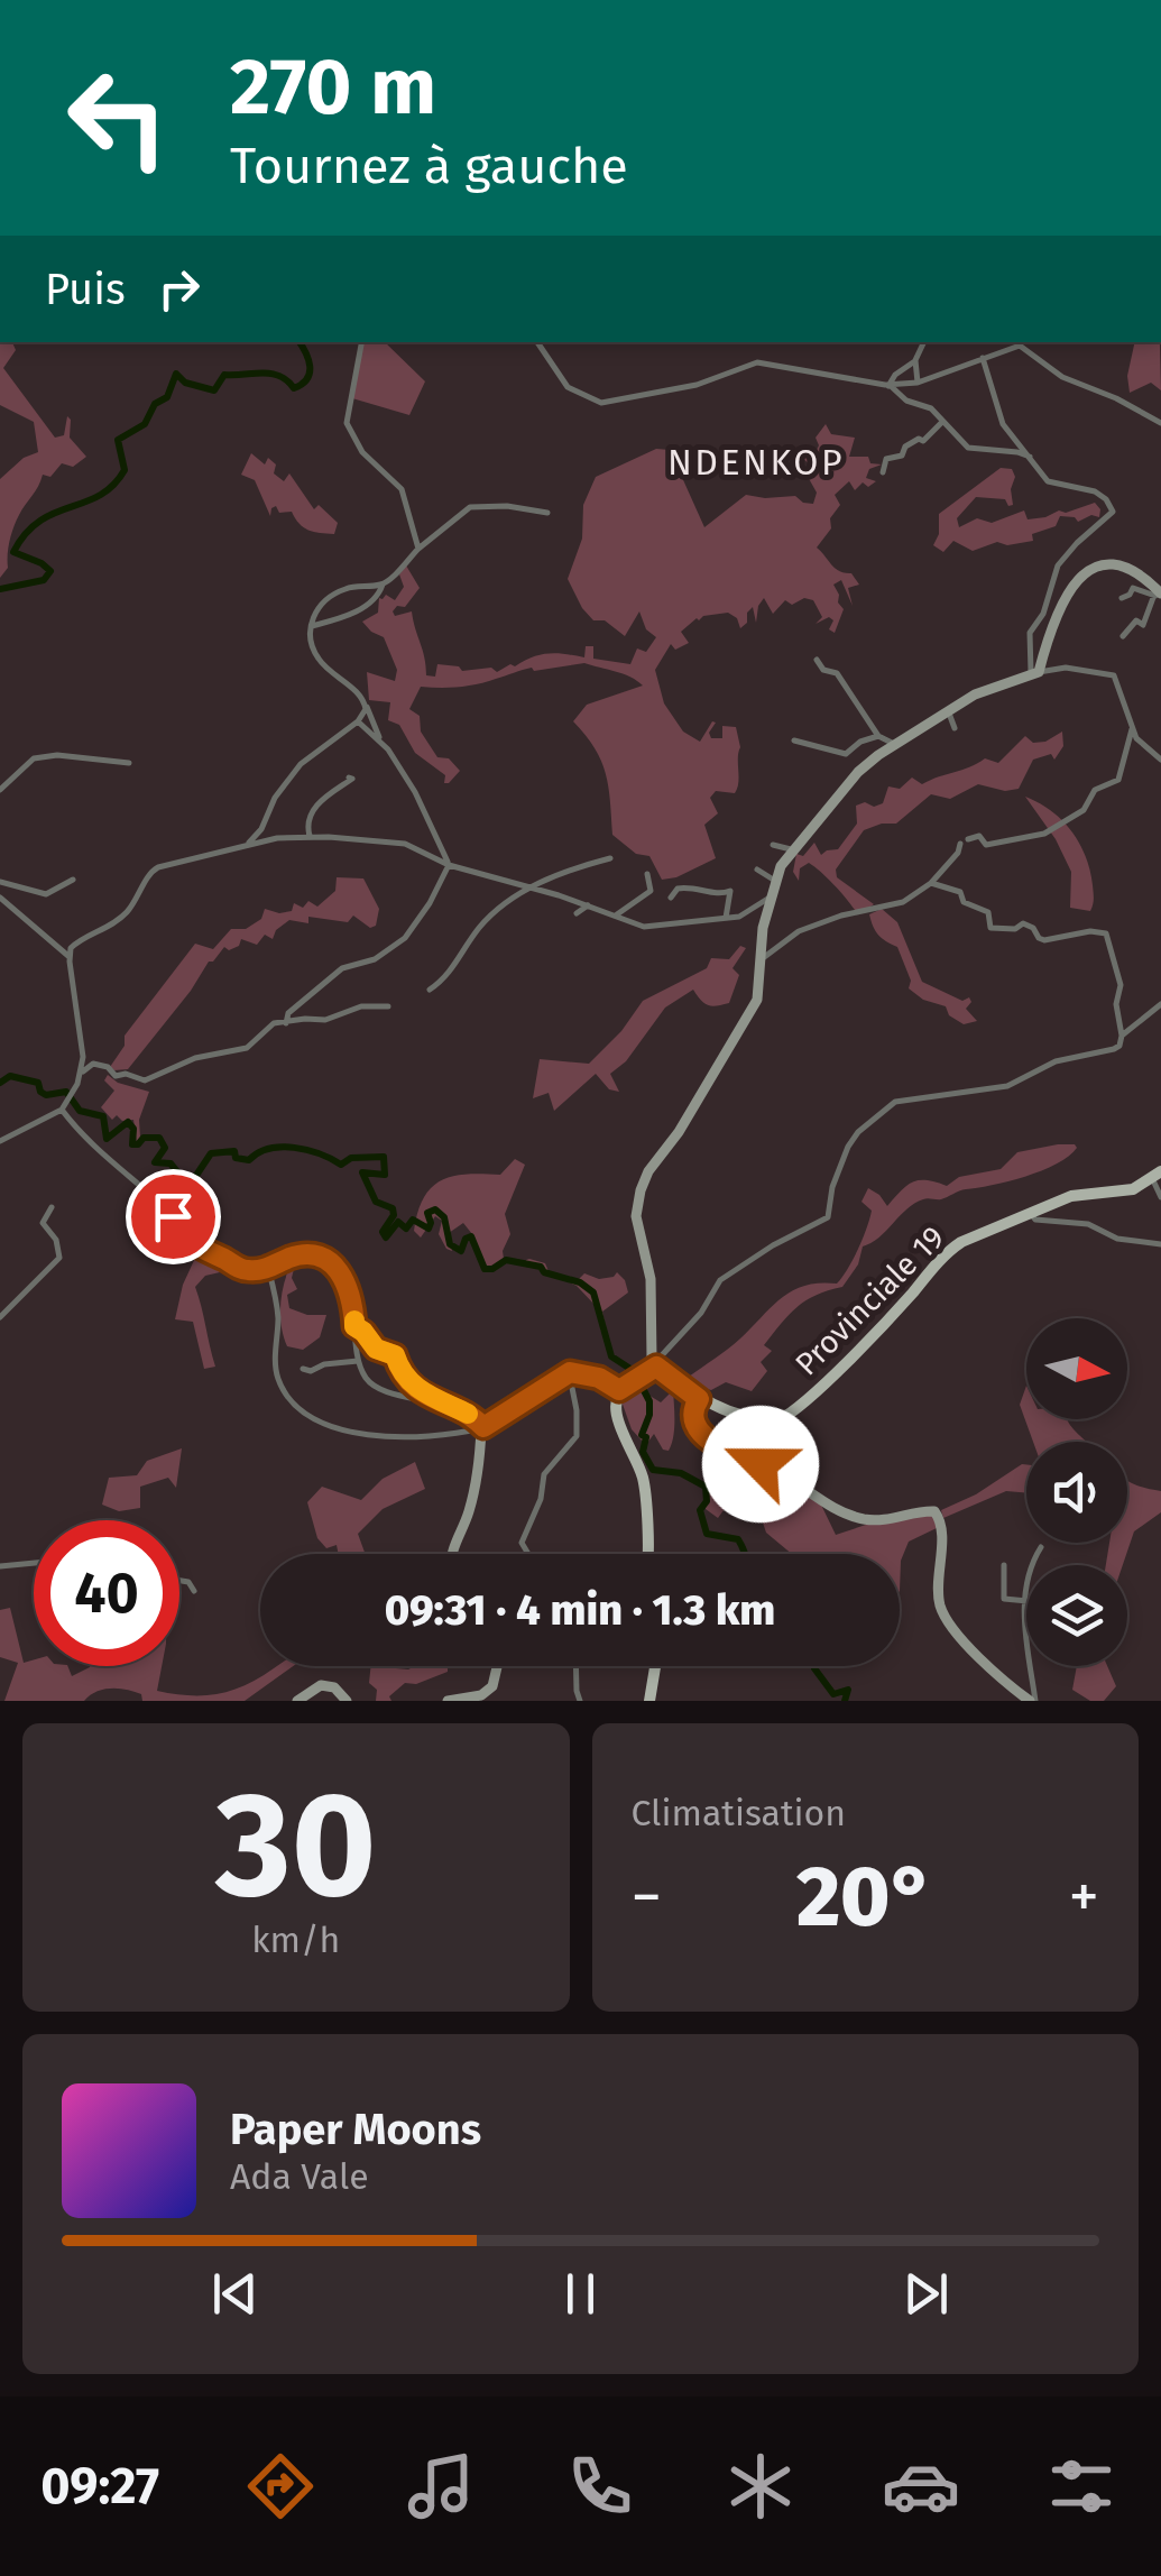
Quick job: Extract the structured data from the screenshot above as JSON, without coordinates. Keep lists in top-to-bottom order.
{
  "streets": {
    "main road": ["Provinciale 19"]
  },
  "districts": ["NDENKOP"],
  "north": "right",
  "page": {
    "turn": ["270 m", "Tournez à gauche"],
    "then": "Puis",
    "limit": "40",
    "trip": "09:31 · 4 min · 1.3 km",
    "tile": [
      ["30", "km/h"],
      "Climatisation"
    ],
    "heat": ["−", "20°", "+"],
    "song": ["Paper Moons", "Ada Vale"],
    "tabs": "09:27"
  }
}
